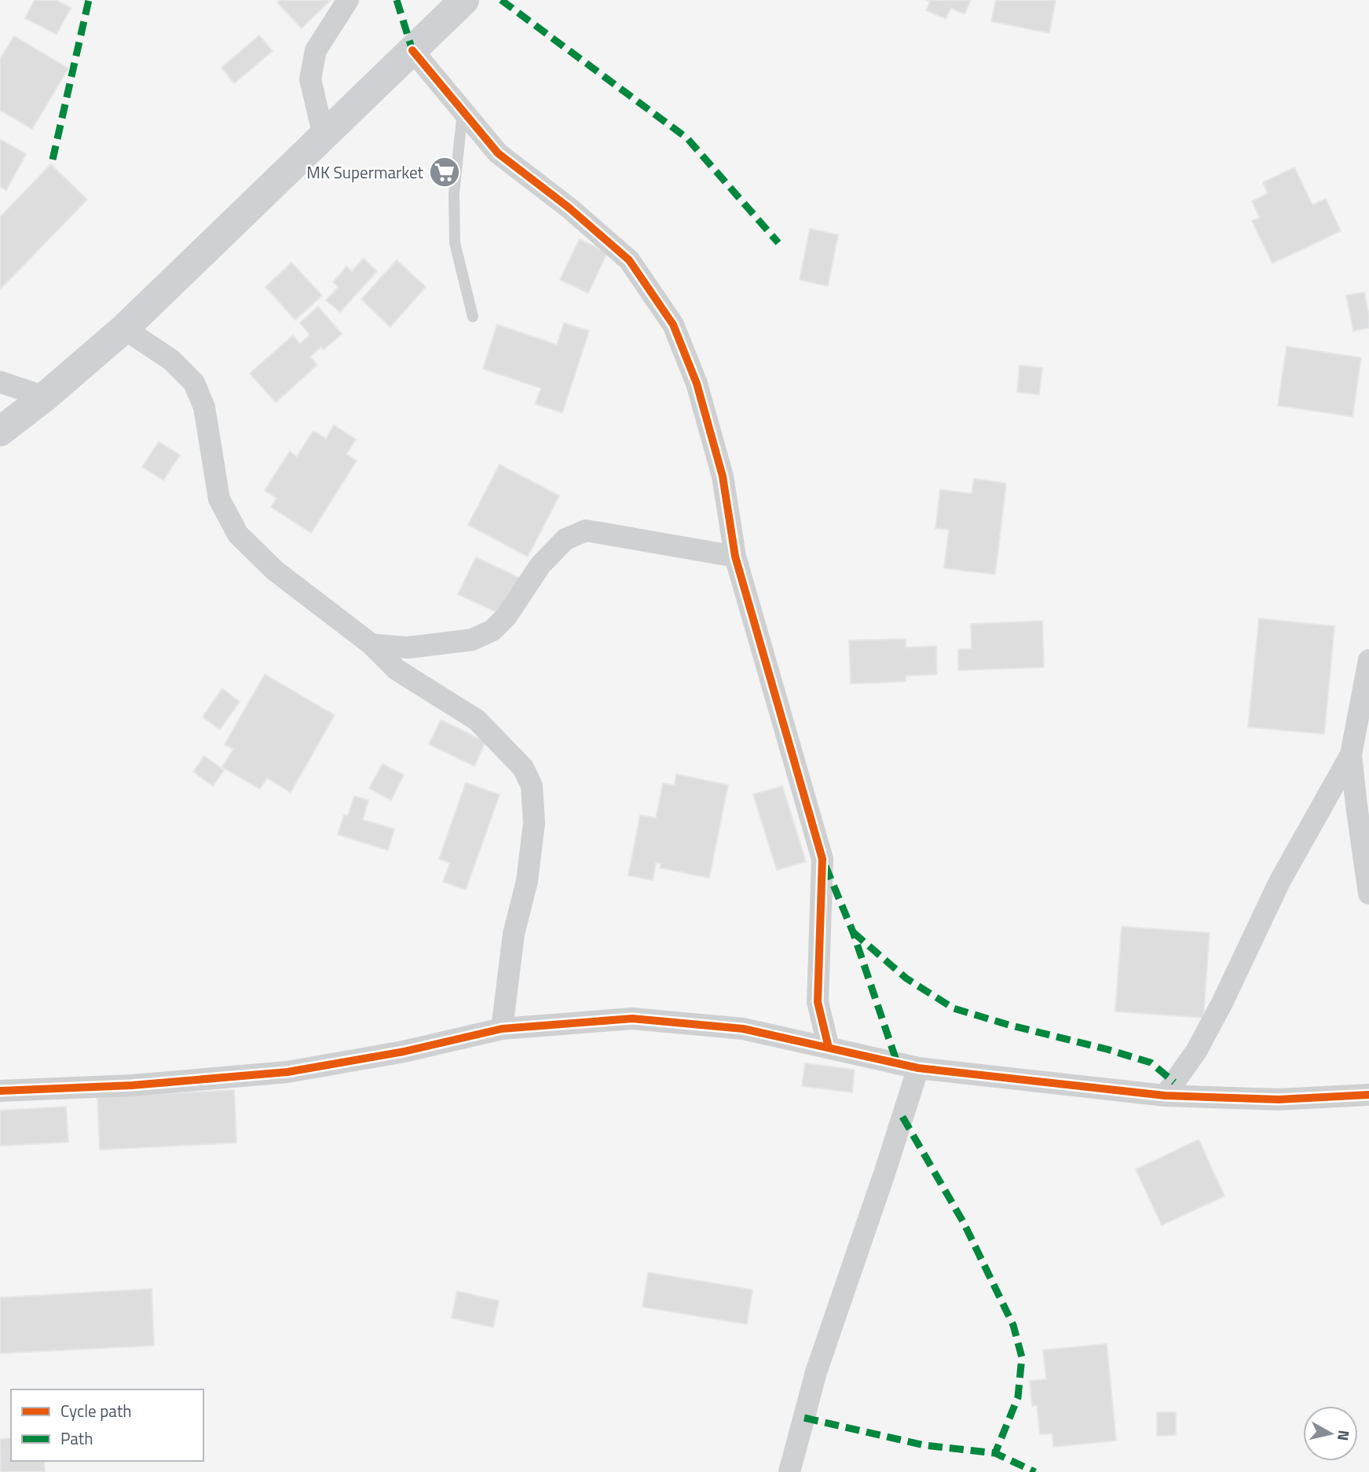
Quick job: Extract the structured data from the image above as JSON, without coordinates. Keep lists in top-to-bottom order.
{
  "places": {
    "supermarket": ["MK Supermarket"]
  },
  "legend": ["Cycle path", "Path"],
  "north": "right"
}
